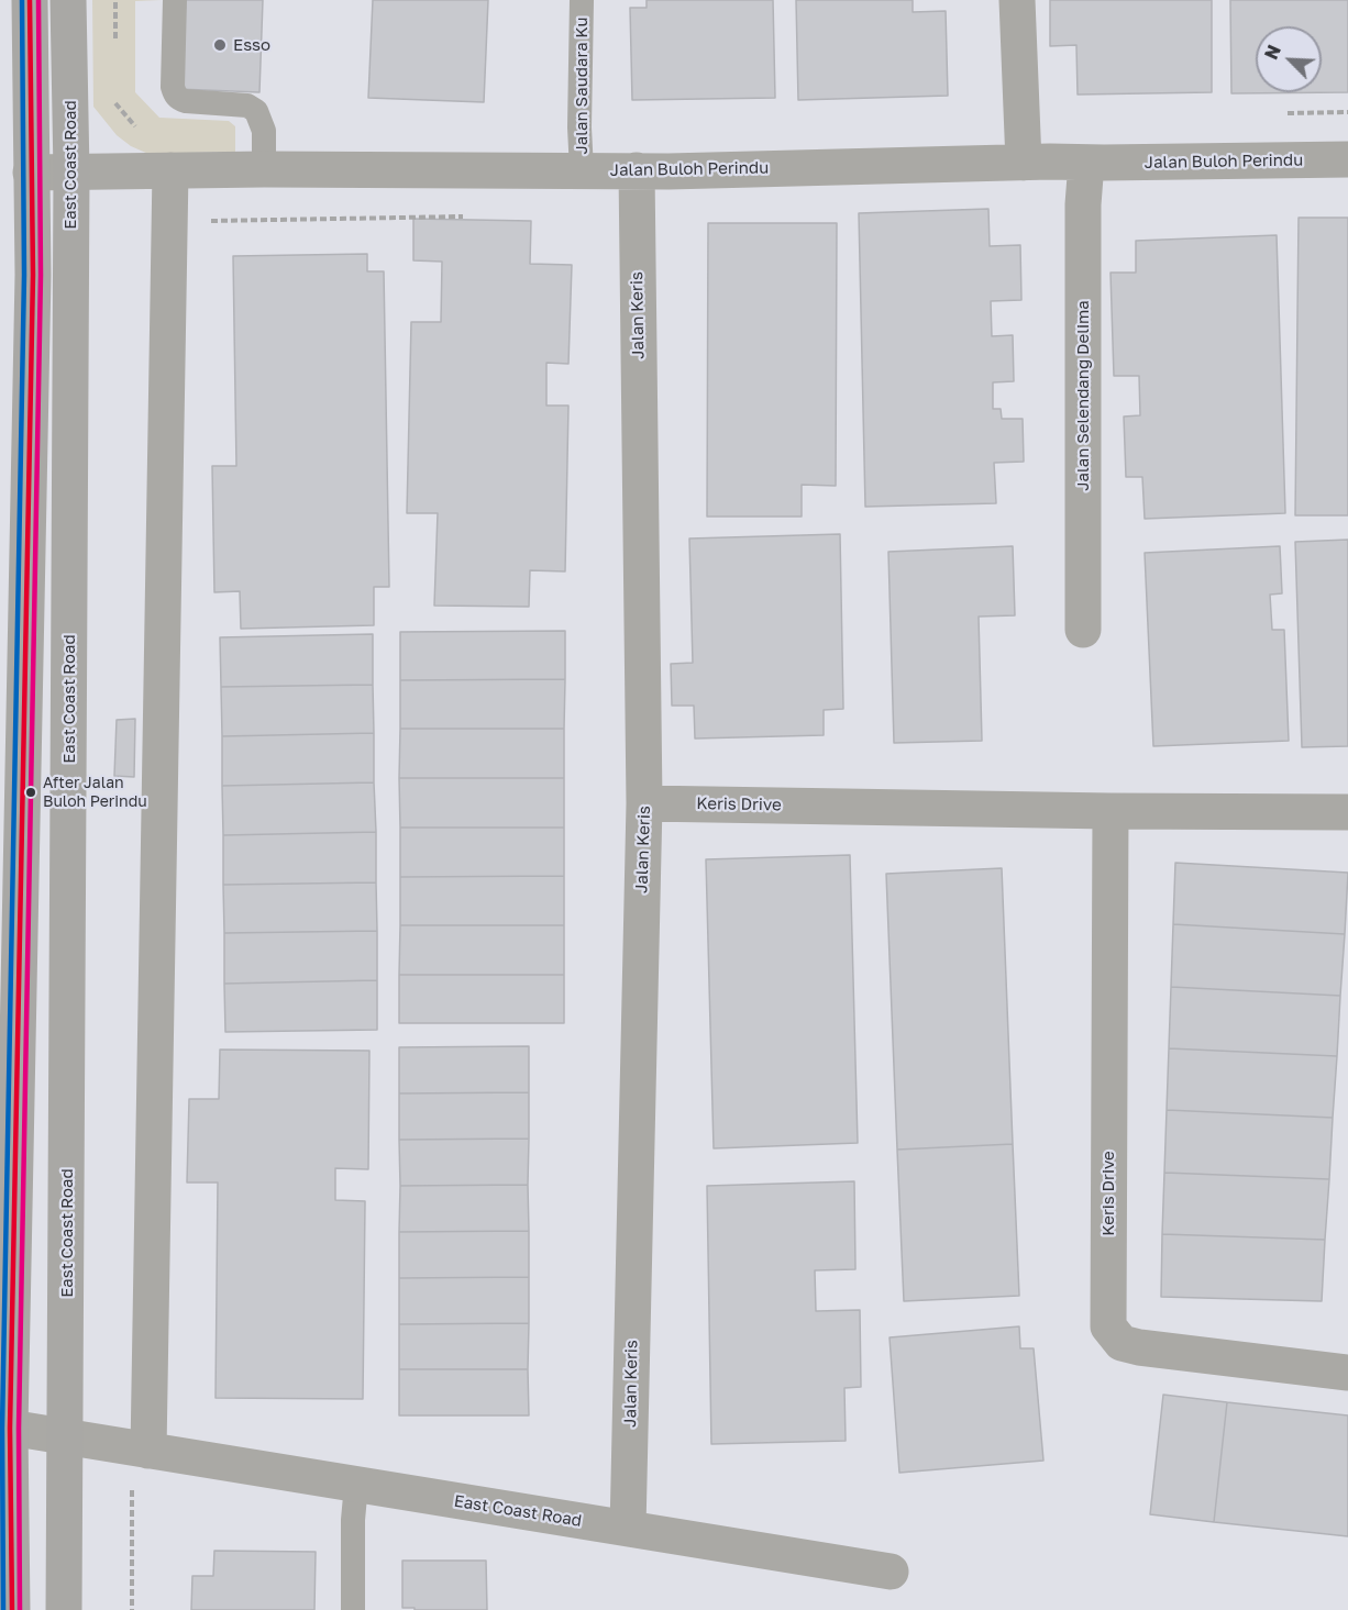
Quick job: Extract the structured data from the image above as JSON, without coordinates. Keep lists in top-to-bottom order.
{
  "streets": {
    "main road": ["East Coast Road"],
    "street": [
      "Jalan Buloh Perindu",
      "Jalan Keris",
      "Jalan Selendang Delima",
      "Keris Drive"
    ],
    "lane": ["Jalan Saudara Ku"]
  },
  "crossings": [
    ["Jalan Saudara Ku", "Jalan Buloh Perindu"],
    ["Jalan Buloh Perindu", "East Coast Road"],
    ["Jalan Buloh Perindu", "Jalan Keris"],
    ["Jalan Buloh Perindu", "Jalan Selendang Delima"],
    ["East Coast Road", "Jalan Keris"],
    ["Jalan Keris", "Keris Drive"]
  ],
  "places": ["Esso", "After Jalan Buloh Perindu"],
  "north": "top left"
}
